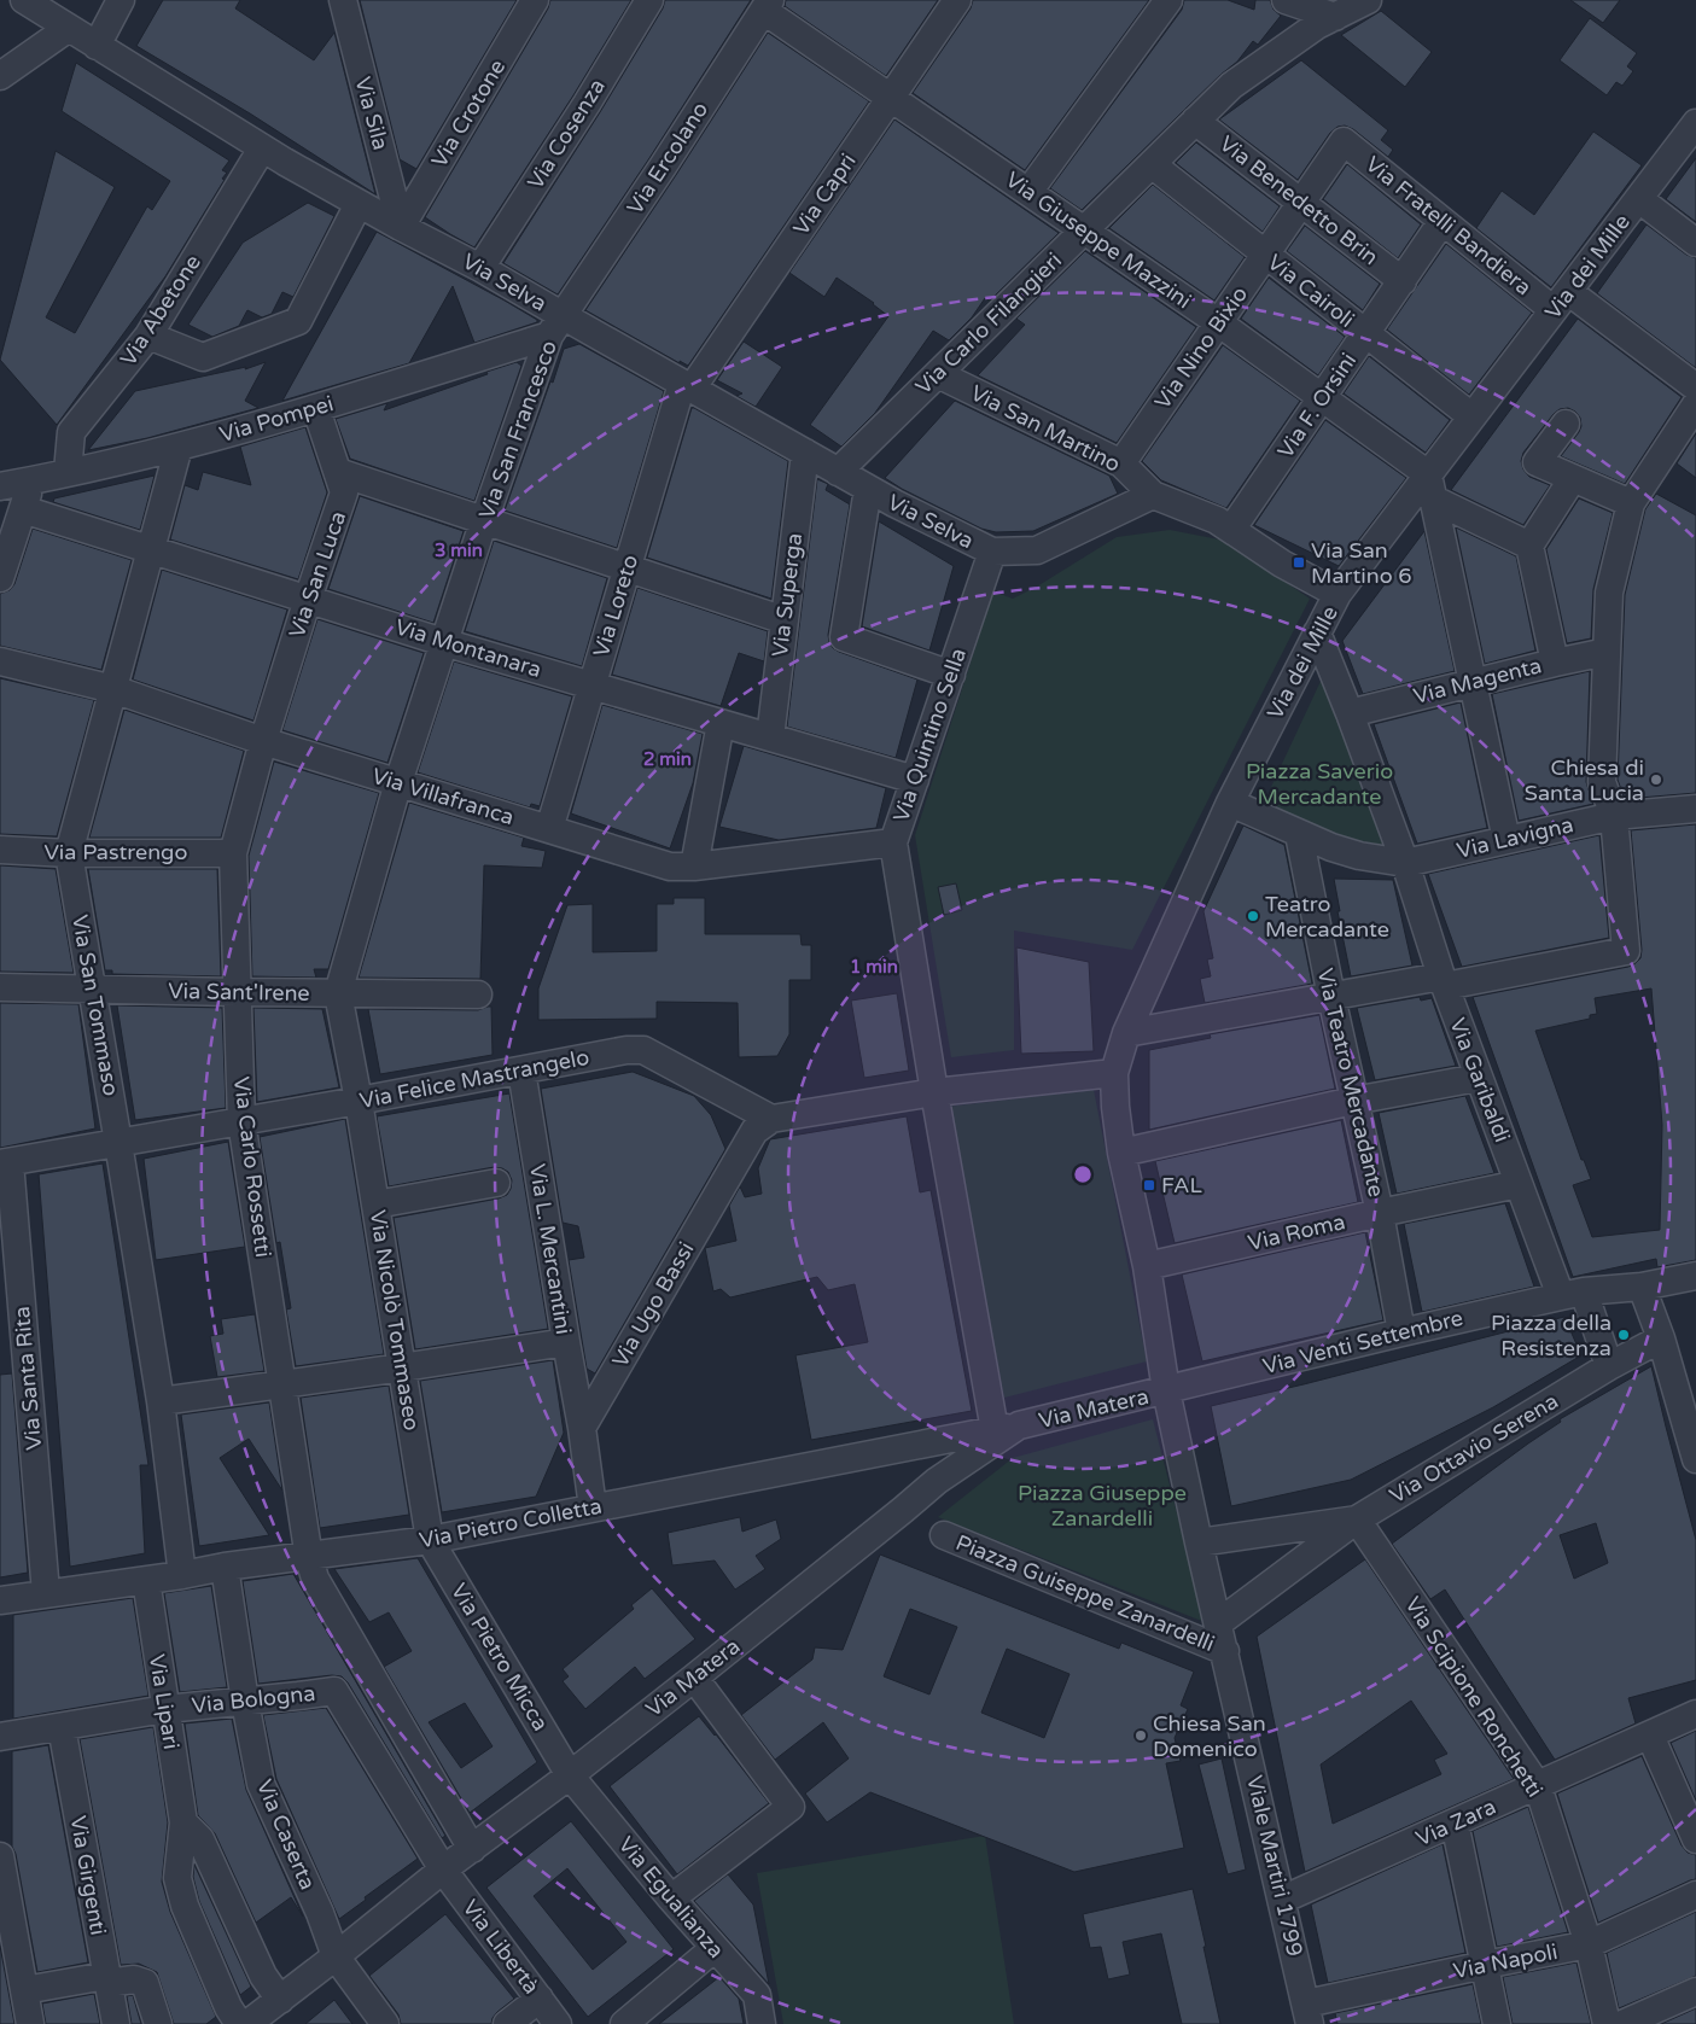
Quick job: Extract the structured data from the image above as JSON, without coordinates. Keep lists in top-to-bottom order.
{
  "streets": {
    "street": [
      "Via Sila",
      "Via Crotone",
      "Via Cosenza",
      "Via Ercolano",
      "Via Capri",
      "Via Benedetto Brin",
      "Via Fratelli Bandiera",
      "Via Giuseppe Mazzini",
      "Via dei Mille",
      "Via Selva",
      "Via Cairoli",
      "Via Abetone",
      "Via Carlo Filangieri",
      "Via Nino Bixio",
      "Via F. Orsini",
      "Via Pompei",
      "Via San Martino",
      "Via San Francesco",
      "Via San Luca",
      "Via Superga",
      "Via Loreto",
      "Via Montanara",
      "Via Magenta",
      "Via Quintino Sella",
      "Via Villafranca",
      "Via Lavigna",
      "Via Pastrengo",
      "Via Sant'Irene",
      "Via San Tommaso",
      "Via Felice Mastrangelo",
      "Via Garibaldi",
      "Via Teatro Mercadante",
      "Via Carlo Rossetti",
      "Via Roma",
      "Via L. Mercantini",
      "Via Ugo Bassi",
      "Via Nicolò Tommaseo",
      "Via Venti Settembre",
      "Via Santa Rita",
      "Via Matera",
      "Via Ottavio Serena",
      "Via Pietro Colletta",
      "Piazza Guiseppe Zanardelli",
      "Via Pietro Micca",
      "Via Scipione Ronchetti",
      "Via Bologna",
      "Via Lipari",
      "Via Zara",
      "Via Caserta",
      "Viale Martiri 1799",
      "Via Girgenti",
      "Via Egualianza",
      "Via Libertà",
      "Via Napoli"
    ]
  },
  "crossings": [
    ["Via Sila", "Via Crotone"],
    ["Via Sila", "Via Selva"],
    ["Via Crotone", "Via Selva"],
    ["Via Cosenza", "Via Selva"],
    ["Via Ercolano", "Via Giuseppe Mazzini"],
    ["Via Ercolano", "Via Selva"],
    ["Via Ercolano", "Via Pompei"],
    ["Via Ercolano", "Via San Francesco"],
    ["Via Capri", "Via Giuseppe Mazzini"],
    ["Via Capri", "Via Selva"],
    ["Via Capri", "Via Loreto"],
    ["Via Benedetto Brin", "Via Carlo Filangieri"],
    ["Via Benedetto Brin", "Via Nino Bixio"],
    ["Via Benedetto Brin", "Via F. Orsini"],
    ["Via Fratelli Bandiera", "Via dei Mille"],
    ["Via Fratelli Bandiera", "Via Nino Bixio"],
    ["Via Fratelli Bandiera", "Via F. Orsini"],
    ["Via Giuseppe Mazzini", "Via dei Mille"],
    ["Via Giuseppe Mazzini", "Via Carlo Filangieri"],
    ["Via Giuseppe Mazzini", "Via Nino Bixio"],
    ["Via Giuseppe Mazzini", "Via F. Orsini"],
    ["Via dei Mille", "Via Cairoli"],
    ["Via dei Mille", "Via San Martino"],
    ["Via Selva", "Via Abetone"],
    ["Via Selva", "Via Carlo Filangieri"],
    ["Via Selva", "Via Pompei"],
    ["Via Selva", "Via San Francesco"],
    ["Via Selva", "Via Superga"],
    ["Via Selva", "Via Loreto"],
    ["Via Selva", "Via Quintino Sella"],
    ["Via Cairoli", "Via Carlo Filangieri"],
    ["Via Cairoli", "Via Nino Bixio"],
    ["Via Cairoli", "Via F. Orsini"],
    ["Via Abetone", "Via Pompei"],
    ["Via Carlo Filangieri", "Via San Martino"],
    ["Via Nino Bixio", "Via San Martino"],
    ["Via F. Orsini", "Via San Martino"],
    ["Via Pompei", "Via San Francesco"],
    ["Via Pompei", "Via San Luca"],
    ["Via Pompei", "Via San Tommaso"],
    ["Via San Francesco", "Via Montanara"],
    ["Via San Francesco", "Via Villafranca"],
    ["Via San Francesco", "Via Sant'Irene"],
    ["Via San Francesco", "Via Felice Mastrangelo"],
    ["Via San Francesco", "Via Nicolò Tommaseo"],
    ["Via San Luca", "Via Montanara"],
    ["Via San Luca", "Via Villafranca"],
    ["Via San Luca", "Via Carlo Rossetti"],
    ["Via Superga", "Via Montanara"],
    ["Via Loreto", "Via Montanara"],
    ["Via Loreto", "Via Villafranca"],
    ["Via Montanara", "Via Quintino Sella"],
    ["Via Montanara", "Via San Tommaso"],
    ["Via Quintino Sella", "Via Villafranca"],
    ["Via Villafranca", "Via San Tommaso"],
    ["Via Villafranca", "Via Carlo Rossetti"],
    ["Via Lavigna", "Via Garibaldi"],
    ["Via Pastrengo", "Via San Tommaso"],
    ["Via Pastrengo", "Via Carlo Rossetti"],
    ["Via Sant'Irene", "Via San Tommaso"],
    ["Via Sant'Irene", "Via Carlo Rossetti"],
    ["Via San Tommaso", "Via Felice Mastrangelo"],
    ["Via San Tommaso", "Via Pietro Colletta"],
    ["Via Felice Mastrangelo", "Via Carlo Rossetti"],
    ["Via Felice Mastrangelo", "Via L. Mercantini"],
    ["Via Felice Mastrangelo", "Via Ugo Bassi"],
    ["Via Felice Mastrangelo", "Via Nicolò Tommaseo"],
    ["Via Felice Mastrangelo", "Via Santa Rita"],
    ["Via Garibaldi", "Via Roma"],
    ["Via Garibaldi", "Via Venti Settembre"],
    ["Via Teatro Mercadante", "Via Roma"],
    ["Via Teatro Mercadante", "Via Venti Settembre"],
    ["Via Carlo Rossetti", "Via Matera"],
    ["Via Carlo Rossetti", "Via Pietro Colletta"],
    ["Via L. Mercantini", "Via Ugo Bassi"],
    ["Via Nicolò Tommaseo", "Via Pietro Colletta"],
    ["Via Nicolò Tommaseo", "Via Pietro Micca"],
    ["Via Venti Settembre", "Via Matera"],
    ["Via Venti Settembre", "Viale Martiri 1799"],
    ["Via Santa Rita", "Via Pietro Colletta"],
    ["Via Matera", "Via Pietro Colletta"],
    ["Via Matera", "Via Pietro Micca"],
    ["Via Matera", "Via Bologna"],
    ["Via Matera", "Via Caserta"],
    ["Via Matera", "Viale Martiri 1799"],
    ["Via Matera", "Via Egualianza"],
    ["Via Matera", "Via Libertà"],
    ["Via Ottavio Serena", "Via Scipione Ronchetti"],
    ["Via Ottavio Serena", "Viale Martiri 1799"],
    ["Via Pietro Colletta", "Via Pietro Micca"],
    ["Via Pietro Colletta", "Via Lipari"],
    ["Via Pietro Colletta", "Via Caserta"],
    ["Piazza Guiseppe Zanardelli", "Viale Martiri 1799"],
    ["Via Pietro Micca", "Via Egualianza"],
    ["Via Scipione Ronchetti", "Via Zara"],
    ["Via Scipione Ronchetti", "Via Napoli"],
    ["Via Bologna", "Via Lipari"],
    ["Via Bologna", "Via Caserta"],
    ["Via Bologna", "Via Girgenti"],
    ["Via Bologna", "Via Libertà"],
    ["Via Zara", "Viale Martiri 1799"],
    ["Viale Martiri 1799", "Via Napoli"]
  ],
  "parks": ["Piazza Saverio Mercadante", "Piazza Giuseppe Zanardelli"],
  "places": {
    "transit": ["Via San Martino 6", "FAL"],
    "other": [
      "Chiesa di Santa Lucia",
      "Teatro Mercadante",
      "Piazza della Resistenza",
      "Chiesa San Domenico"
    ]
  },
  "rings": ["3 min", "2 min", "1 min"]
}
